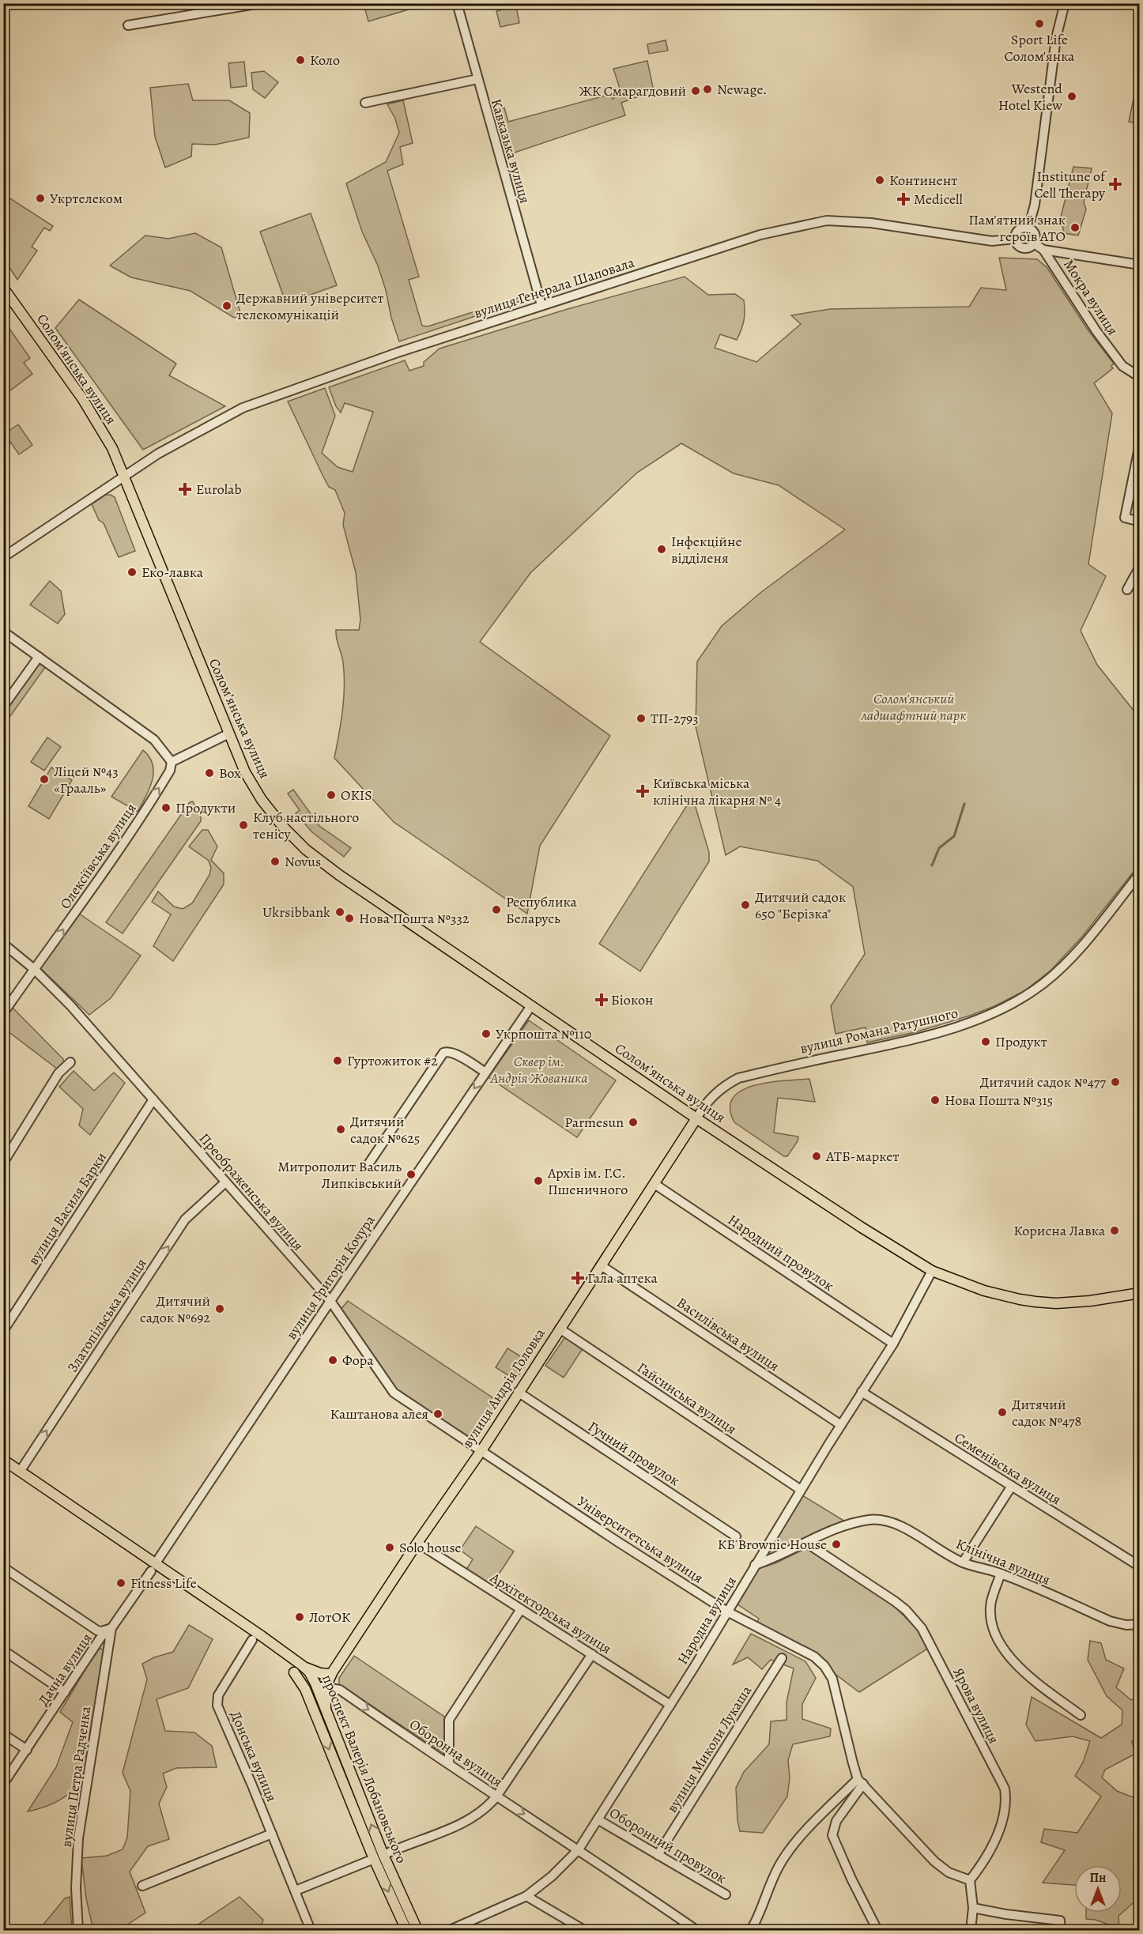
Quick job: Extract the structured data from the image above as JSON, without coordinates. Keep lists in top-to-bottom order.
{
  "streets": {
    "main road": ["Соломʼянська вулиця", "вулиця Андрія Головка", "проспект Валерія Лобановського"],
    "street": [
      "Кавказька вулиця",
      "вулиця Генерала Шаповала",
      "Мокра вулиця",
      "Олексіївська вулиця",
      "вулиця Романа Ратушного",
      "Преображенська вулиця",
      "вулиця Василя Барки",
      "Народний провулок",
      "вулиця Григорія Кочура",
      "Златопільська вулиця",
      "Василівська вулиця",
      "Гайсинська вулиця",
      "Гучний провулок",
      "Семенівська вулиця",
      "Університетська вулиця",
      "Клінічна вулиця",
      "Архітекторська вулиця",
      "Народна вулиця",
      "Дачна вулиця",
      "Ярова вулиця",
      "вулиця Миколи Лукаша",
      "Оборонна вулиця",
      "Донська вулиця",
      "вулиця Петра Радченка",
      "Оборонний провулок"
    ]
  },
  "crossings": [
    ["Кавказька вулиця", "вулиця Генерала Шаповала"],
    ["вулиця Генерала Шаповала", "Соломʼянська вулиця"],
    ["Соломʼянська вулиця", "вулиця Романа Ратушного"],
    ["Соломʼянська вулиця", "вулиця Григорія Кочура"],
    ["Соломʼянська вулиця", "вулиця Андрія Головка"],
    ["Соломʼянська вулиця", "Народна вулиця"],
    ["Олексіївська вулиця", "Преображенська вулиця"],
    ["вулиця Романа Ратушного", "вулиця Андрія Головка"],
    ["Преображенська вулиця", "вулиця Василя Барки"],
    ["Преображенська вулиця", "вулиця Григорія Кочура"],
    ["Преображенська вулиця", "Златопільська вулиця"],
    ["Преображенська вулиця", "вулиця Андрія Головка"],
    ["Преображенська вулиця", "Університетська вулиця"],
    ["Народний провулок", "вулиця Андрія Головка"],
    ["Народний провулок", "Народна вулиця"],
    ["вулиця Григорія Кочура", "Дачна вулиця"],
    ["вулиця Григорія Кочура", "проспект Валерія Лобановського"],
    ["Златопільська вулиця", "проспект Валерія Лобановського"],
    ["Василівська вулиця", "вулиця Андрія Головка"],
    ["Василівська вулиця", "Народна вулиця"],
    ["вулиця Андрія Головка", "Гайсинська вулиця"],
    ["вулиця Андрія Головка", "Гучний провулок"],
    ["вулиця Андрія Головка", "Університетська вулиця"],
    ["вулиця Андрія Головка", "Архітекторська вулиця"],
    ["вулиця Андрія Головка", "Оборонна вулиця"],
    ["вулиця Андрія Головка", "проспект Валерія Лобановського"],
    ["Гайсинська вулиця", "Народна вулиця"],
    ["Семенівська вулиця", "Народна вулиця"],
    ["Університетська вулиця", "Народна вулиця"],
    ["Університетська вулиця", "Ярова вулиця"],
    ["Клінічна вулиця", "Народна вулиця"],
    ["Клінічна вулиця", "Ярова вулиця"],
    ["Архітекторська вулиця", "Народна вулиця"],
    ["Народна вулиця", "Оборонна вулиця"],
    ["Народна вулиця", "Оборонний провулок"],
    ["Дачна вулиця", "проспект Валерія Лобановського"],
    ["Дачна вулиця", "вулиця Петра Радченка"],
    ["вулиця Миколи Лукаша", "Оборонний провулок"],
    ["Оборонна вулиця", "проспект Валерія Лобановського"]
  ],
  "one_way": [
    "Олексіївська вулиця",
    "вулиця Григорія Кочура",
    "Златопільська вулиця",
    "Оборонна вулиця"
  ],
  "parks": ["Солом'янський ладшафтний парк", "Сквер ім. Андрія Жованика"],
  "places": {
    "other": [
      "Sport Life Солом'янка",
      "Коло",
      "Newage.",
      "ЖК Смарагдовий",
      "Westend Hotel Kiew",
      "Континент",
      "Укртелеком",
      "Пам'ятний знак героїв АТО",
      "Державний університет телекомунікацій",
      "Інфекційне відділеня",
      "Еко-лавка",
      "ТП-2793",
      "Box",
      "Ліцей №43 «Грааль»",
      "OKIS",
      "Продукти",
      "Клуб настільного тенісу",
      "Novus",
      "Дитячий садок 650 \"Берізка\"",
      "Республика Беларусь",
      "Ukrsibbank",
      "Нова Пошта №332",
      "Укрпошта №110",
      "Продукт",
      "Гуртожиток #2",
      "Дитячий садок №477",
      "Нова Пошта №315",
      "Parmesun",
      "Дитячий садок №625",
      "АТБ-маркет",
      "Митрополит Василь Липківський",
      "Архів ім. Г.С. Пшеничного",
      "Корисна Лавка",
      "Дитячий садок №692",
      "Фора",
      "Дитячий садок №478",
      "Каштанова алея",
      "КБ Brownie House",
      "Solo house",
      "Fitness Life",
      "ЛотОК"
    ],
    "health": [
      "Institune of Cell Therapy",
      "Medicell",
      "Eurolab",
      "Київська міська клінічна лікарня № 4",
      "Біокон",
      "Гала аптека"
    ]
  },
  "north": "top"
}
